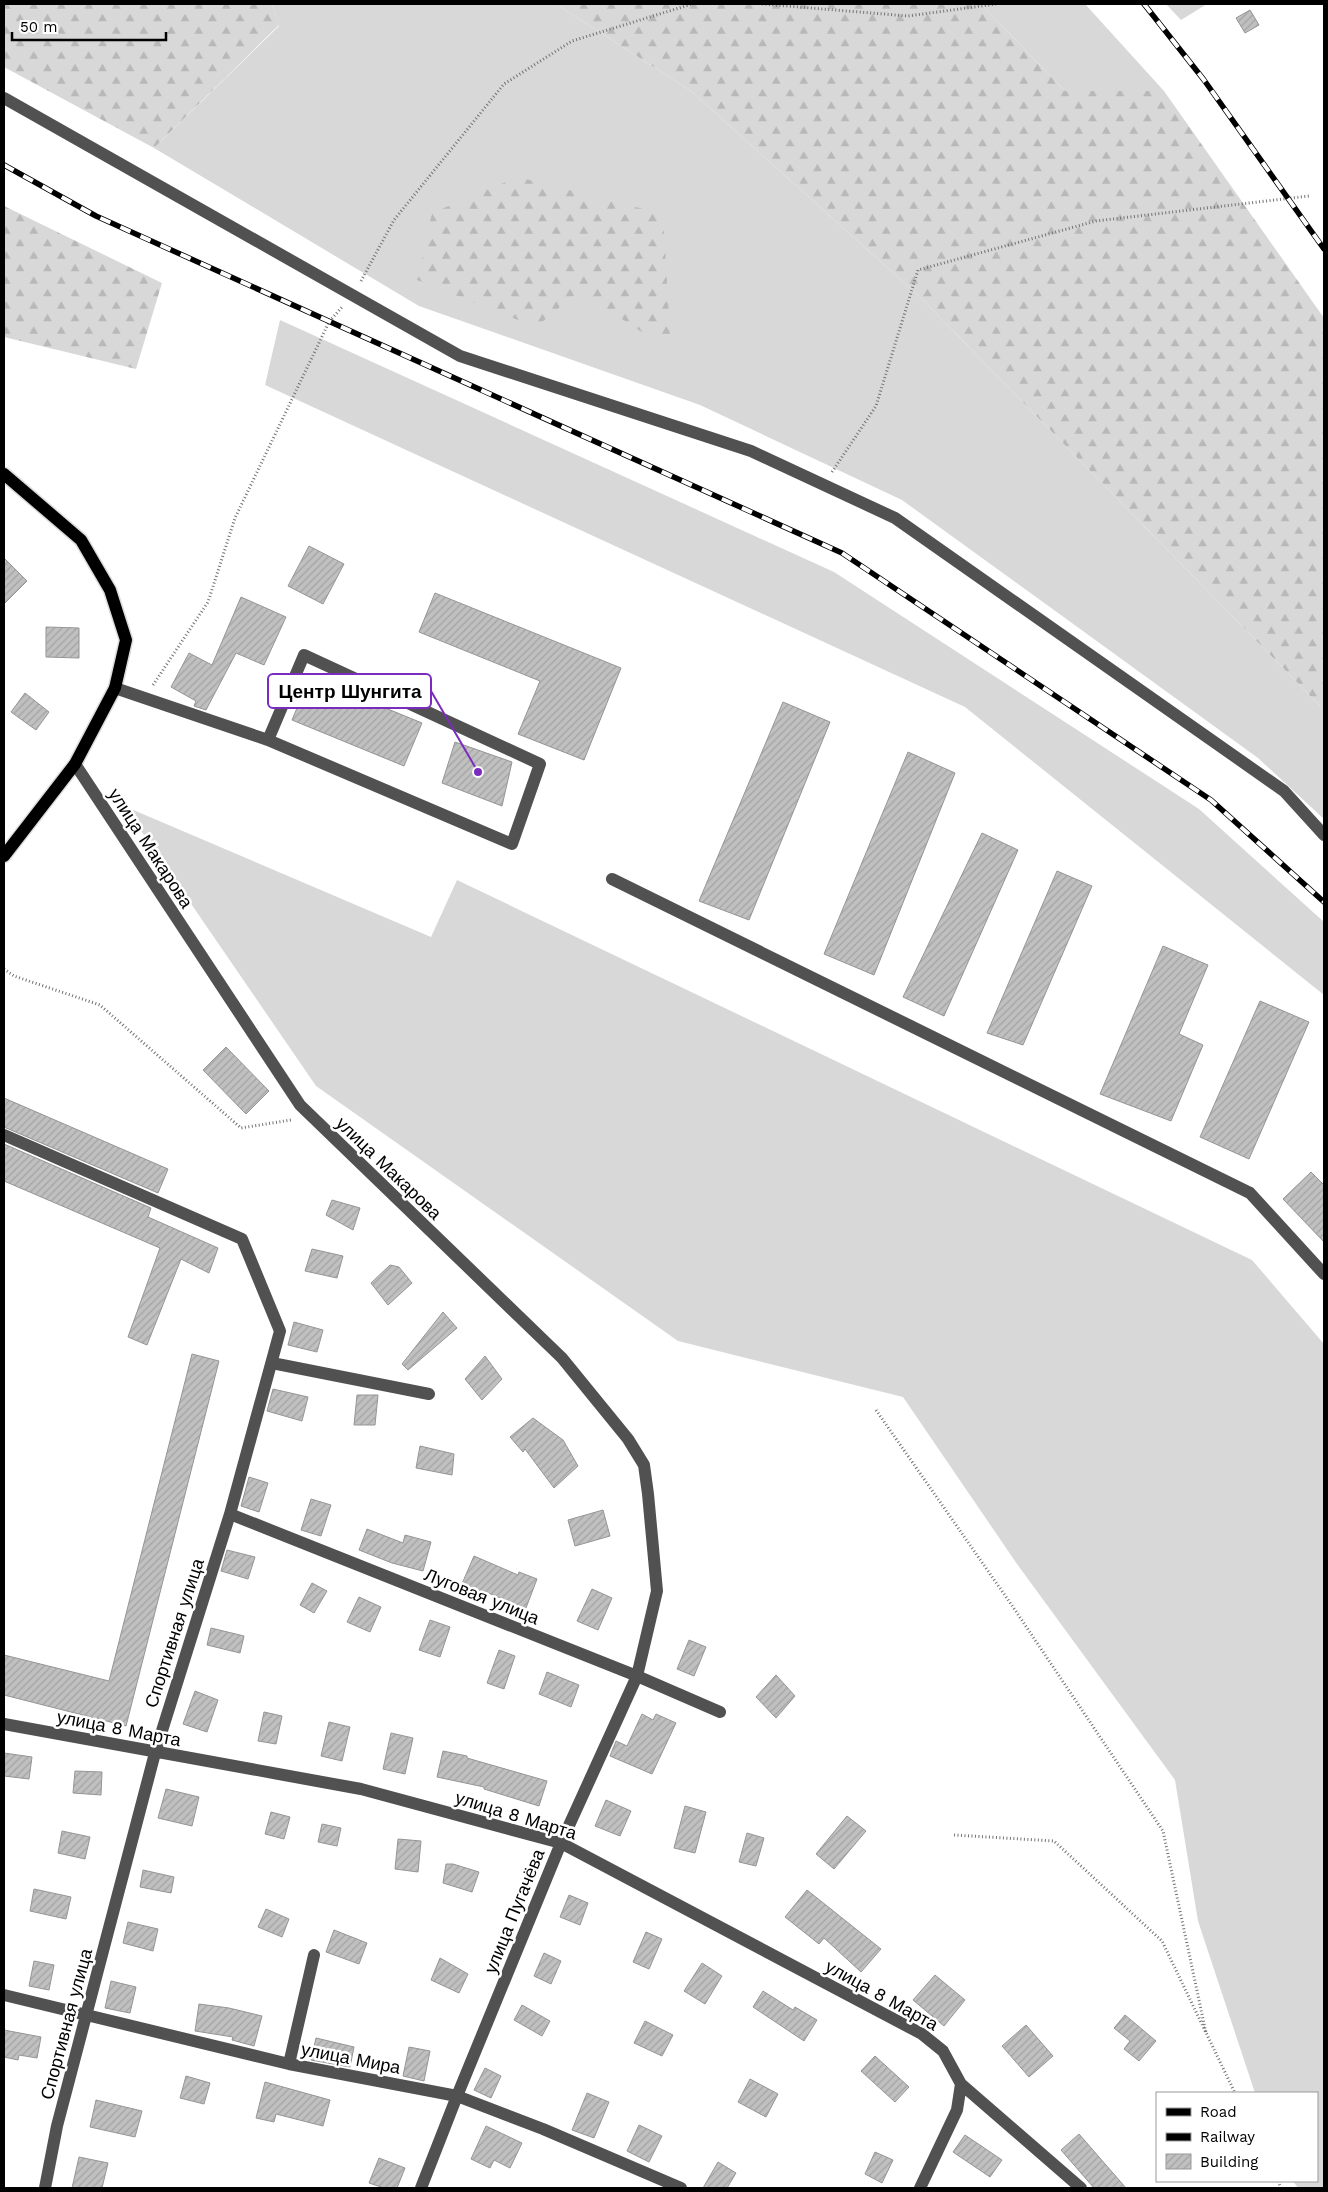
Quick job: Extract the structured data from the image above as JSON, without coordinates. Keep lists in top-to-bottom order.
{
  "streets": {
    "street": [
      "улица Макарова",
      "Луговая улица",
      "Спортивная улица",
      "улица 8 Марта",
      "улица Пугачёва",
      "улица Мира"
    ]
  },
  "crossings": [
    ["улица Макарова", "улица Пугачёва"],
    ["Луговая улица", "Спортивная улица"],
    ["Луговая улица", "улица Пугачёва"],
    ["Спортивная улица", "улица 8 Марта"],
    ["Спортивная улица", "улица Мира"],
    ["улица 8 Марта", "улица Пугачёва"],
    ["улица Пугачёва", "улица Мира"]
  ],
  "places": ["Центр Шунгита"],
  "legend": ["Road", "Railway", "Building"],
  "scale_bar": "50 m"
}
